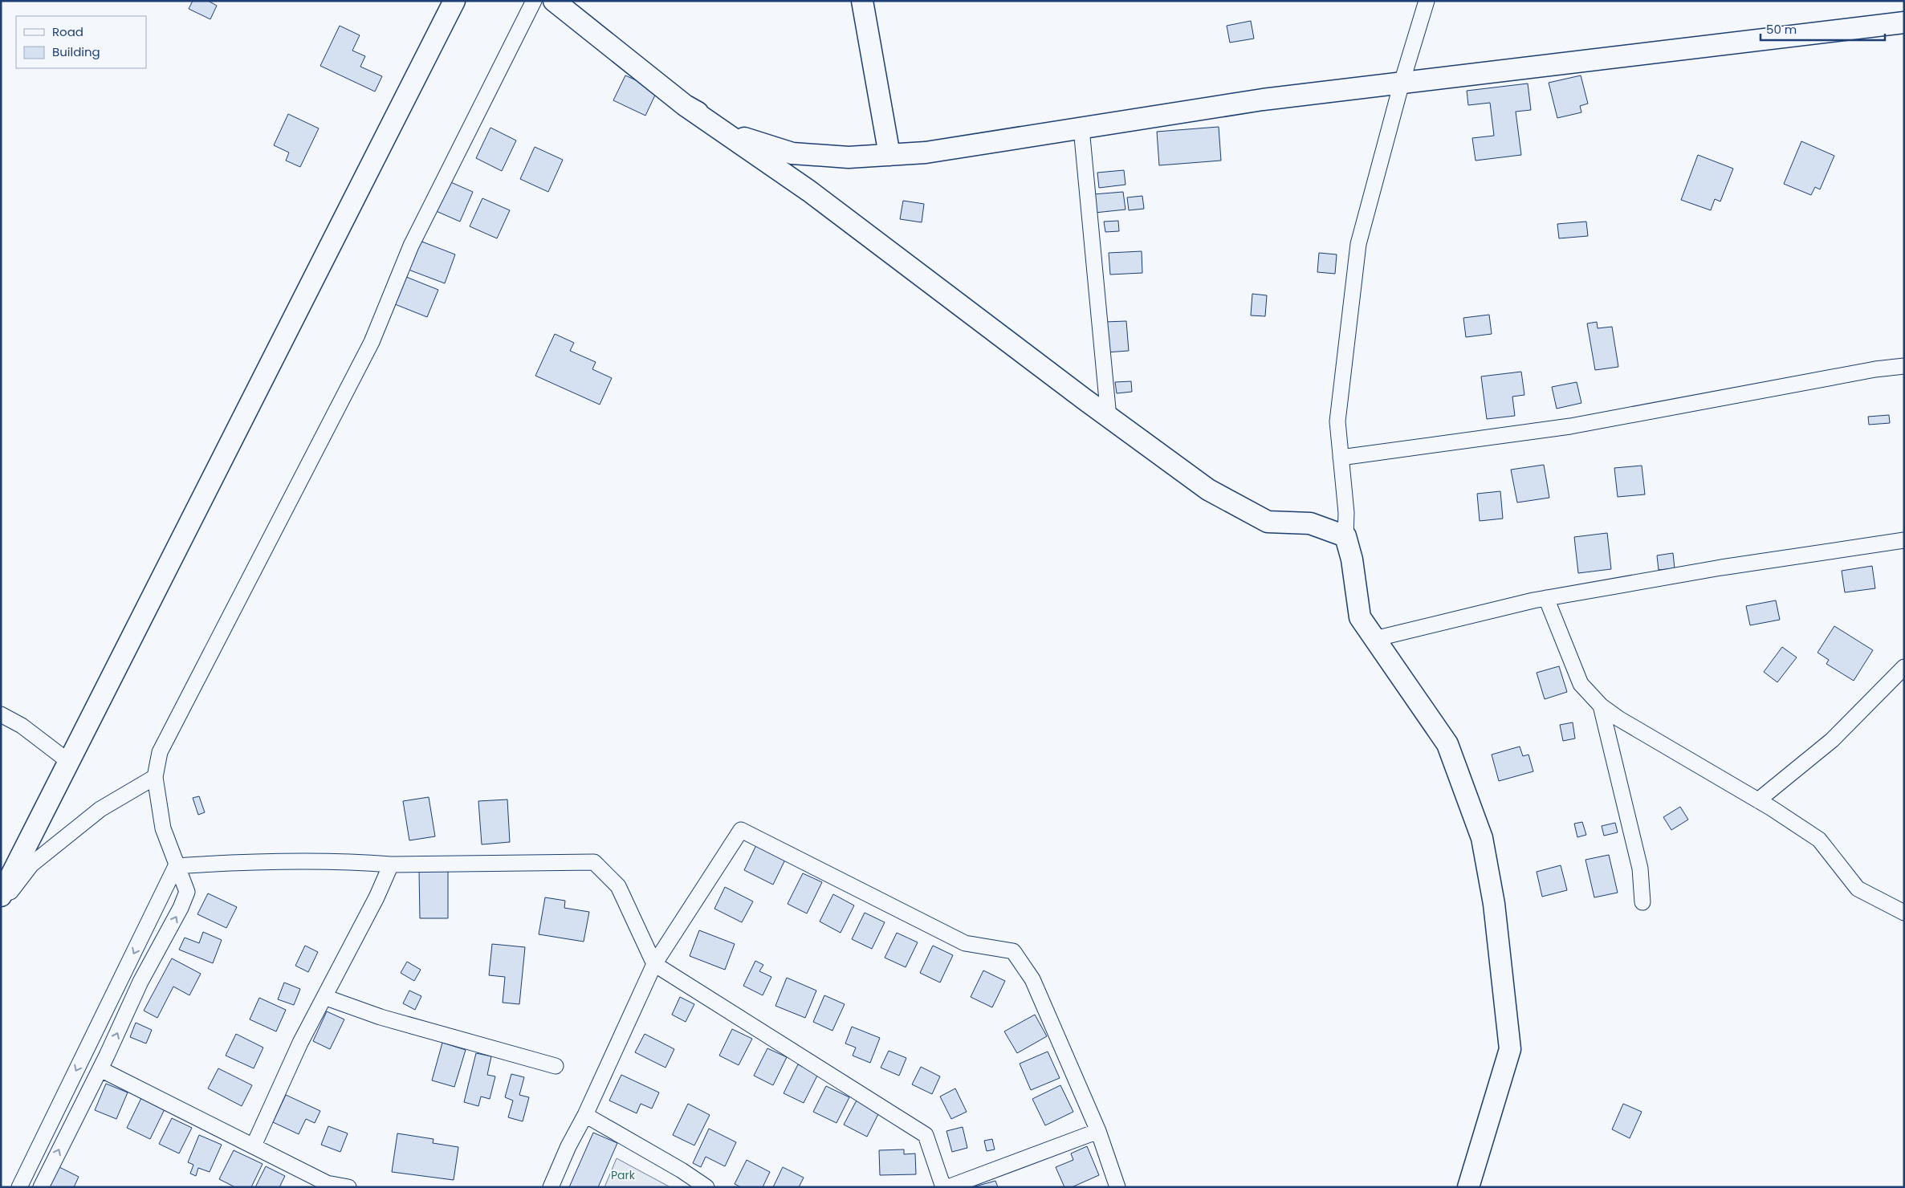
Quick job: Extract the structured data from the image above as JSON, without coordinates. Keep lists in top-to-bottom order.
{
  "parks": ["Park"],
  "legend": ["Road", "Building"],
  "scale_bar": "50 m"
}
